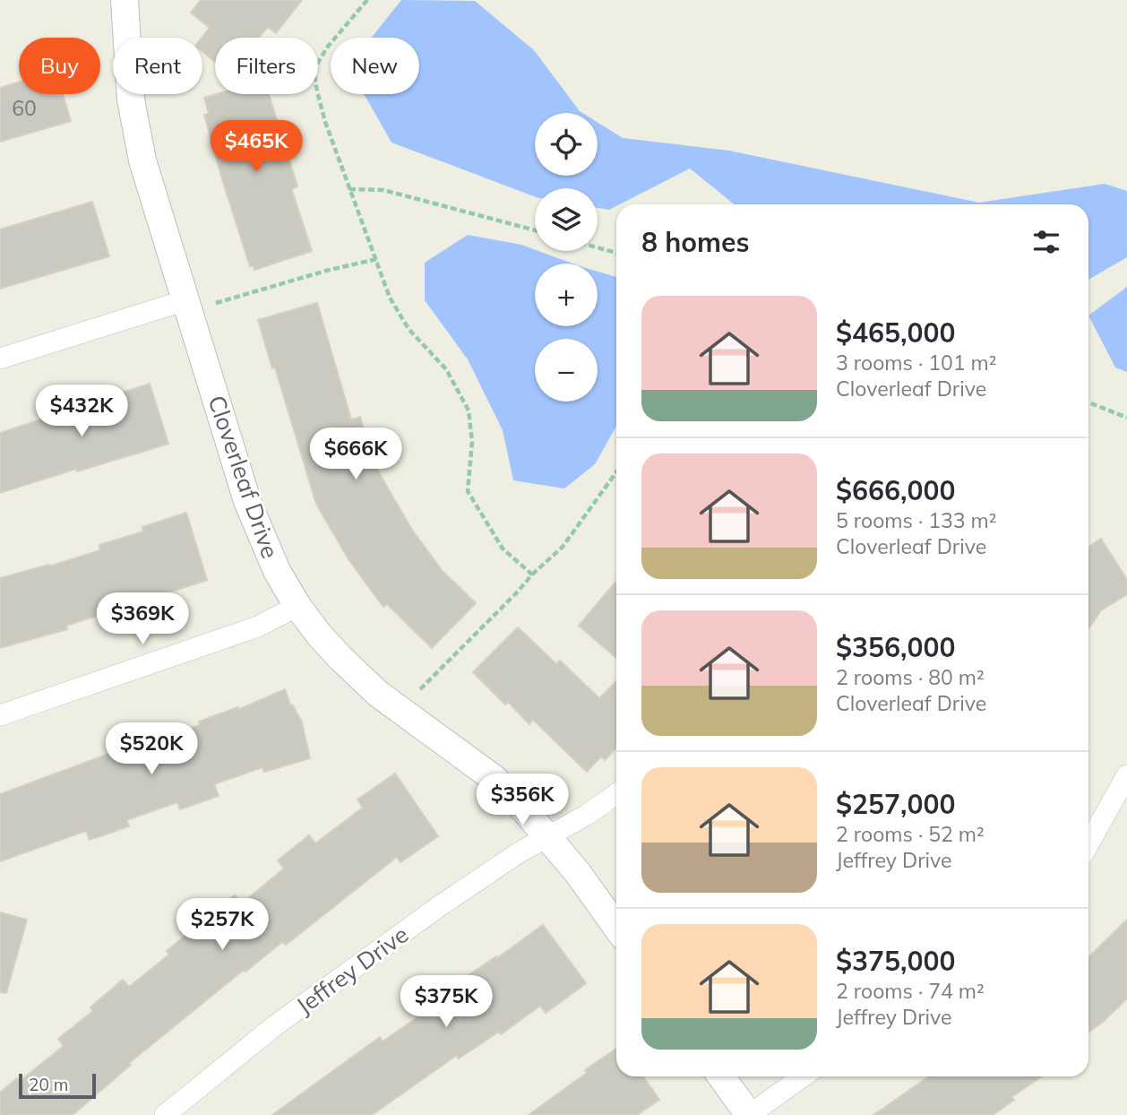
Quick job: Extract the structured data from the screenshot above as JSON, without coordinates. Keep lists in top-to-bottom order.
{
  "streets": {
    "street": ["Cloverleaf Drive", "Jeffrey Drive"]
  },
  "crossings": [
    ["Cloverleaf Drive", "Jeffrey Drive"]
  ],
  "house_numbers": ["60"],
  "scale_bar": "20 m",
  "page": {
    "chip": [
      "Buy",
      "Rent",
      "Filters",
      "New"
    ],
    "map_buttons": ["+", "−"],
    "price": [
      "$465K",
      "$432K",
      "$666K",
      "$369K",
      "$520K",
      "$356K",
      "$257K",
      "$375K"
    ],
    "heading": "8 homes",
    "list": [
      {
        "name": "$465,000",
        "note": "3 rooms · 101 m² · Cloverleaf Drive"
      },
      {
        "name": "$666,000",
        "note": "5 rooms · 133 m² · Cloverleaf Drive"
      },
      {
        "name": "$356,000",
        "note": "2 rooms · 80 m² · Cloverleaf Drive"
      },
      {
        "name": "$257,000",
        "note": "2 rooms · 52 m² · Jeffrey Drive"
      },
      {
        "name": "$375,000",
        "note": "2 rooms · 74 m² · Jeffrey Drive"
      }
    ],
    "scale": "20 m"
  }
}
